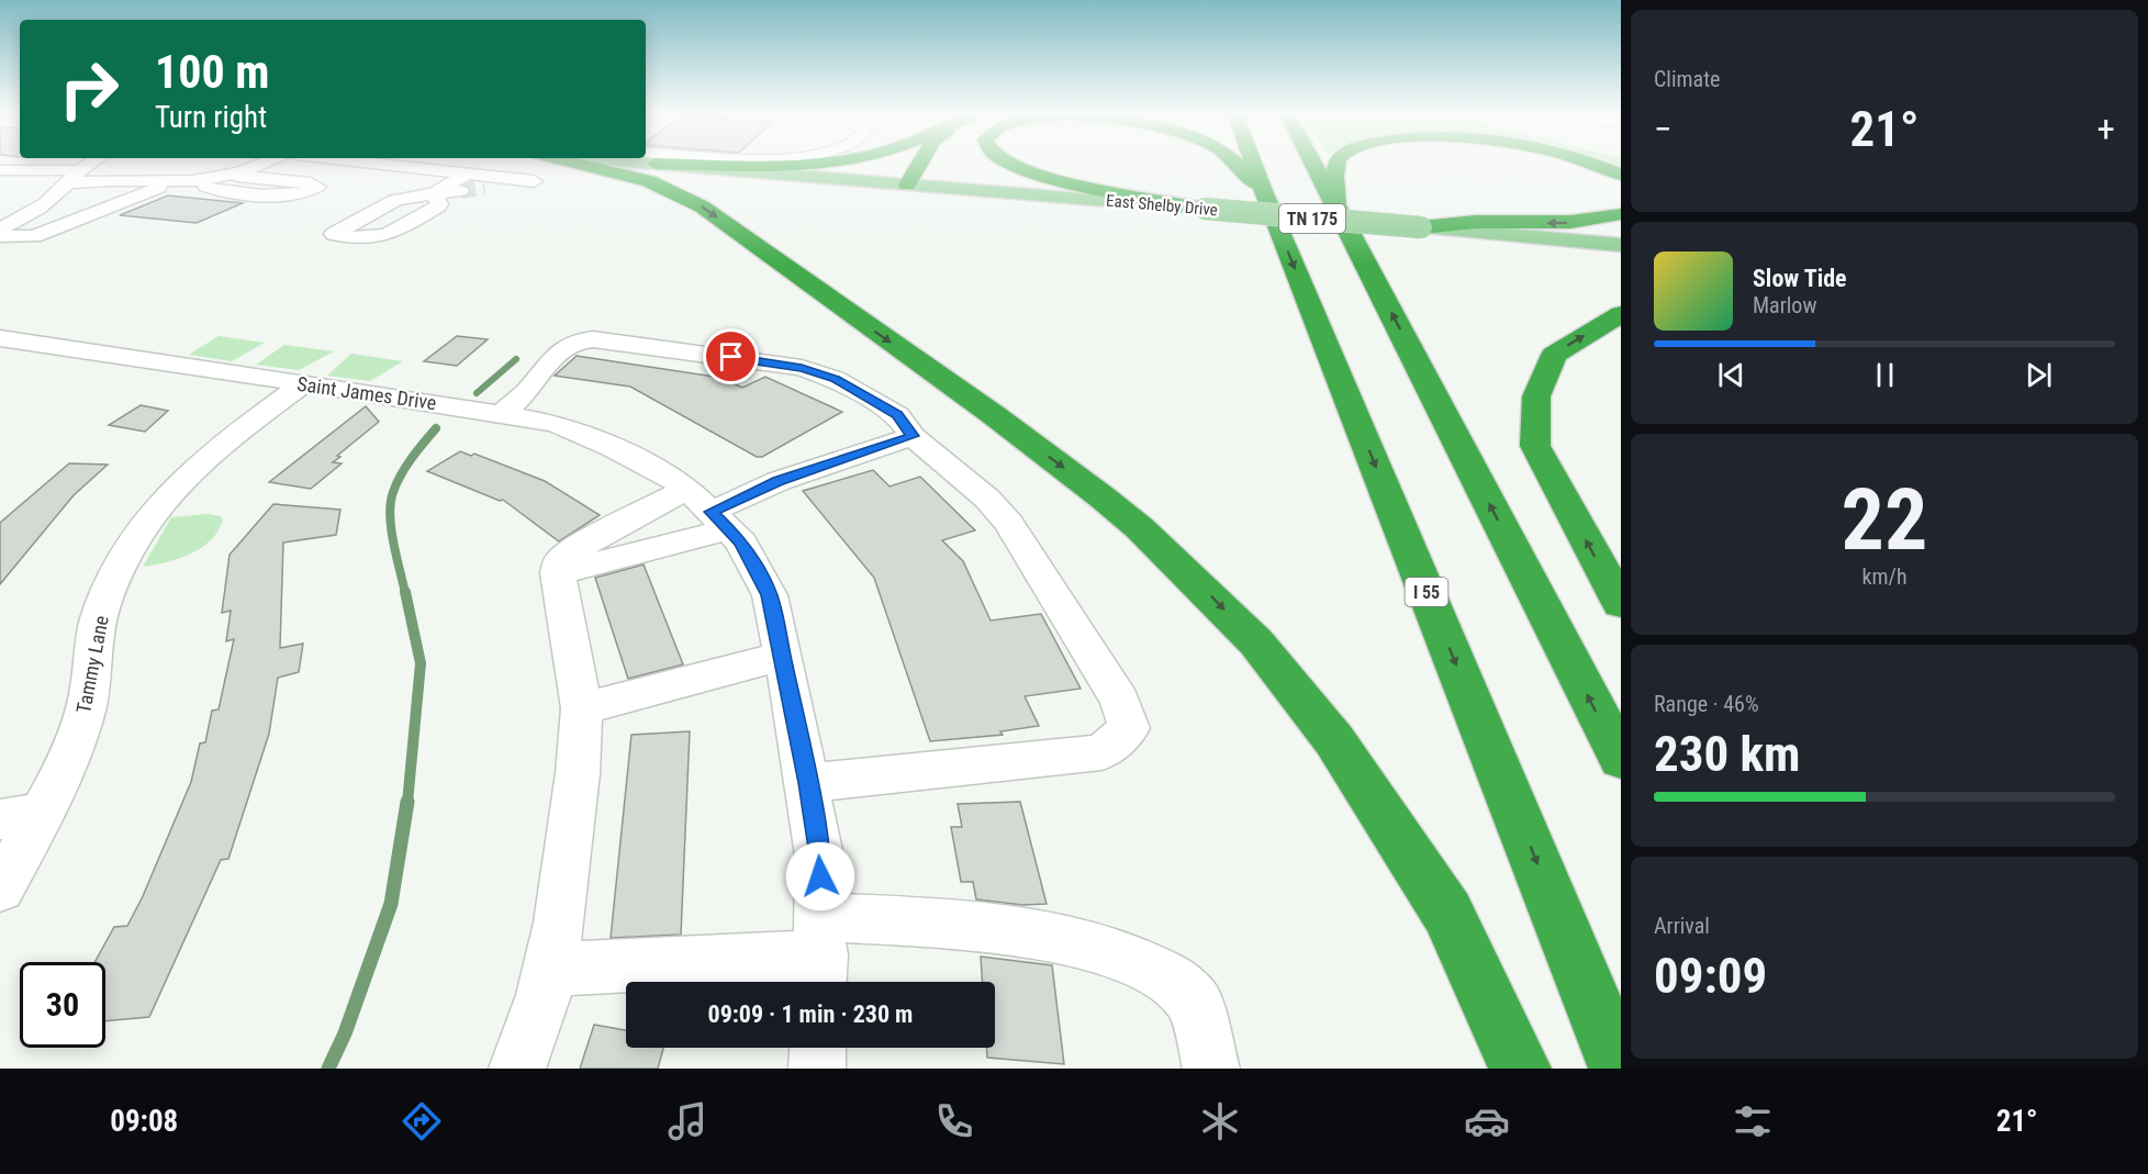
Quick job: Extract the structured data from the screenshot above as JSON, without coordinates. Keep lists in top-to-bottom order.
{
  "streets": {
    "highway": ["I 55"],
    "main road": ["East Shelby Drive", "TN 175"],
    "street": ["Saint James Drive", "Tammy Lane"]
  },
  "crossings": [
    ["Saint James Drive", "Tammy Lane"]
  ],
  "page": {
    "tile": [
      "Climate",
      ["22", "km/h"],
      ["Range · 46%", "230 km"],
      ["Arrival", "09:09"]
    ],
    "turn": ["100 m", "Turn right"],
    "heat": ["−", "21°", "+"],
    "song": ["Slow Tide", "Marlow"],
    "limit": "30",
    "trip": "09:09 · 1 min · 230 m",
    "tabs": ["09:08", "21°"]
  }
}
